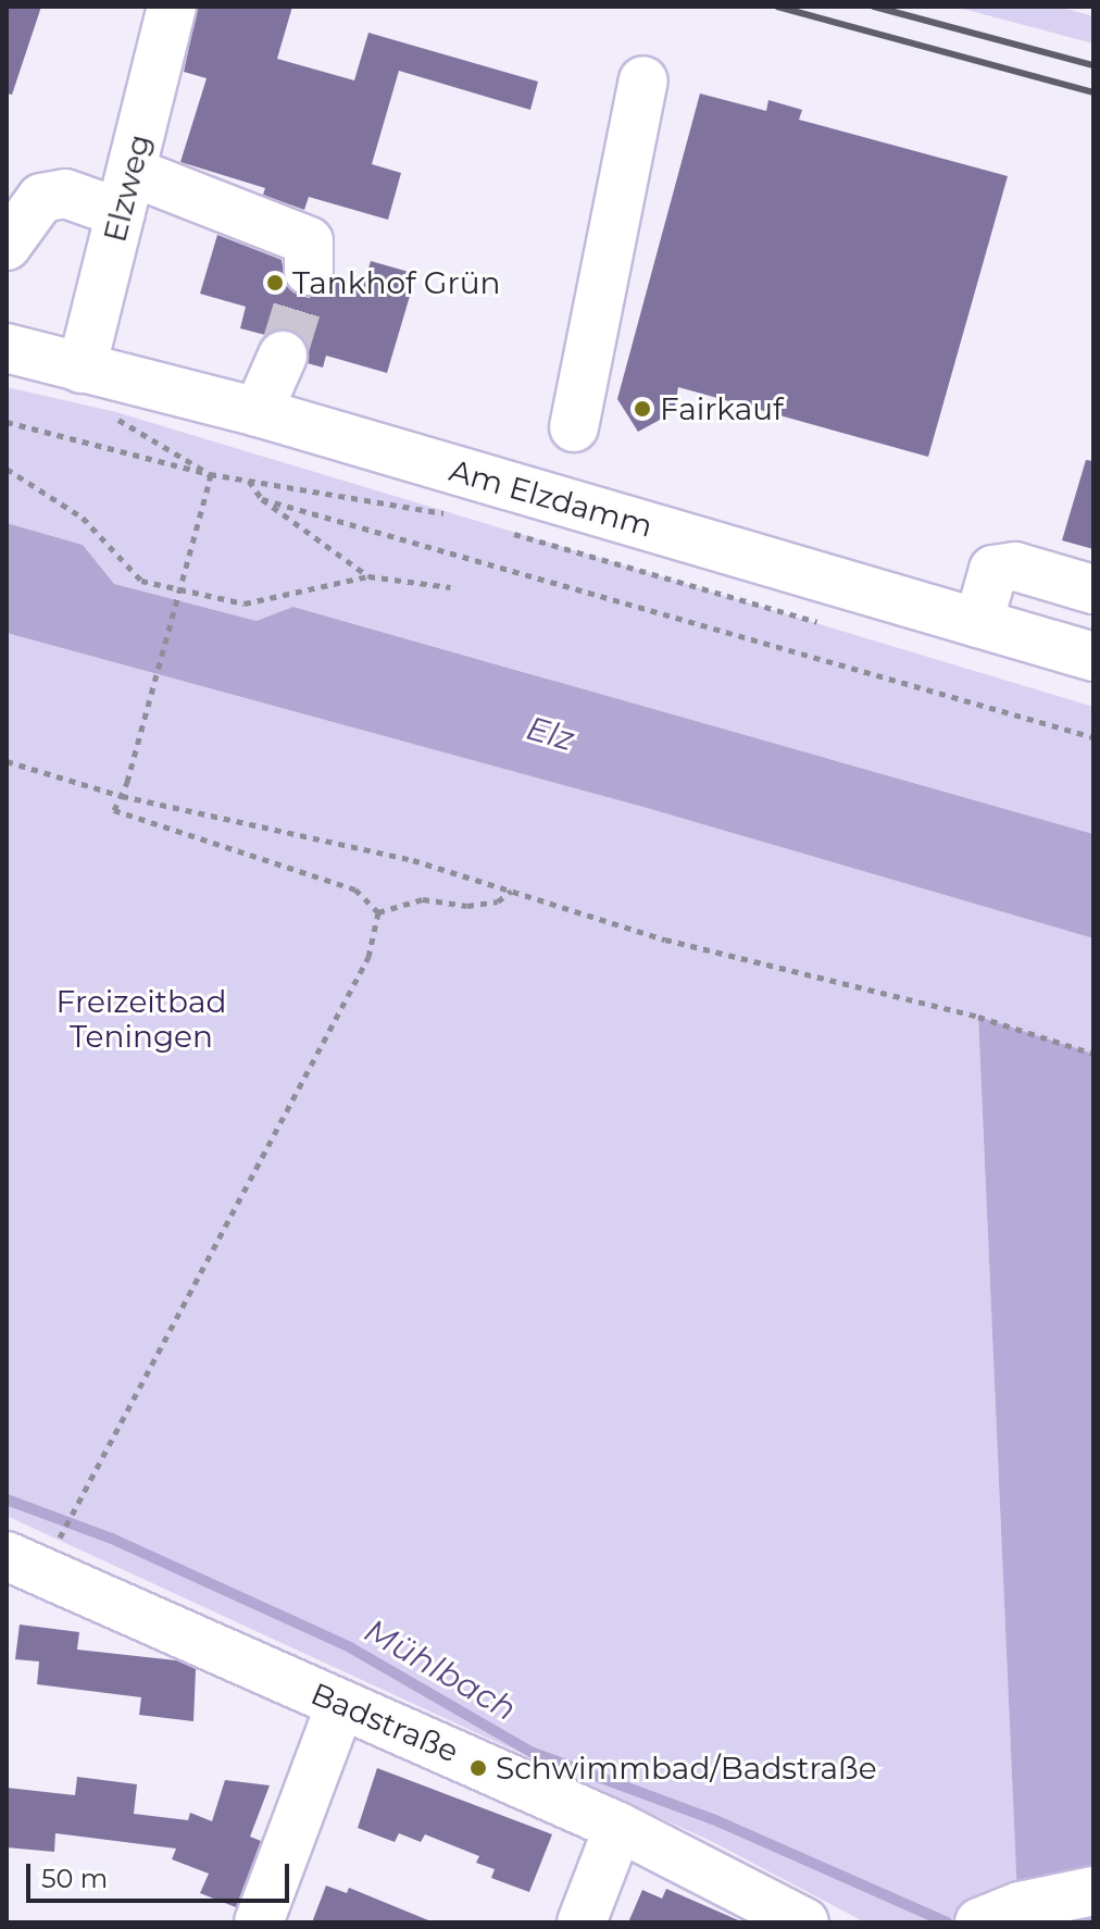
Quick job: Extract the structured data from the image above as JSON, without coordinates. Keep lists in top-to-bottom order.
{
  "streets": {
    "street": ["Elzweg", "Am Elzdamm", "Badstraße"]
  },
  "crossings": [
    ["Elzweg", "Am Elzdamm"]
  ],
  "water": ["Elz", "Mühlbach"],
  "parks": ["Freizeitbad Teningen"],
  "places": ["Tankhof Grün", "Fairkauf", "Schwimmbad/Badstraße"],
  "scale_bar": "50 m"
}
